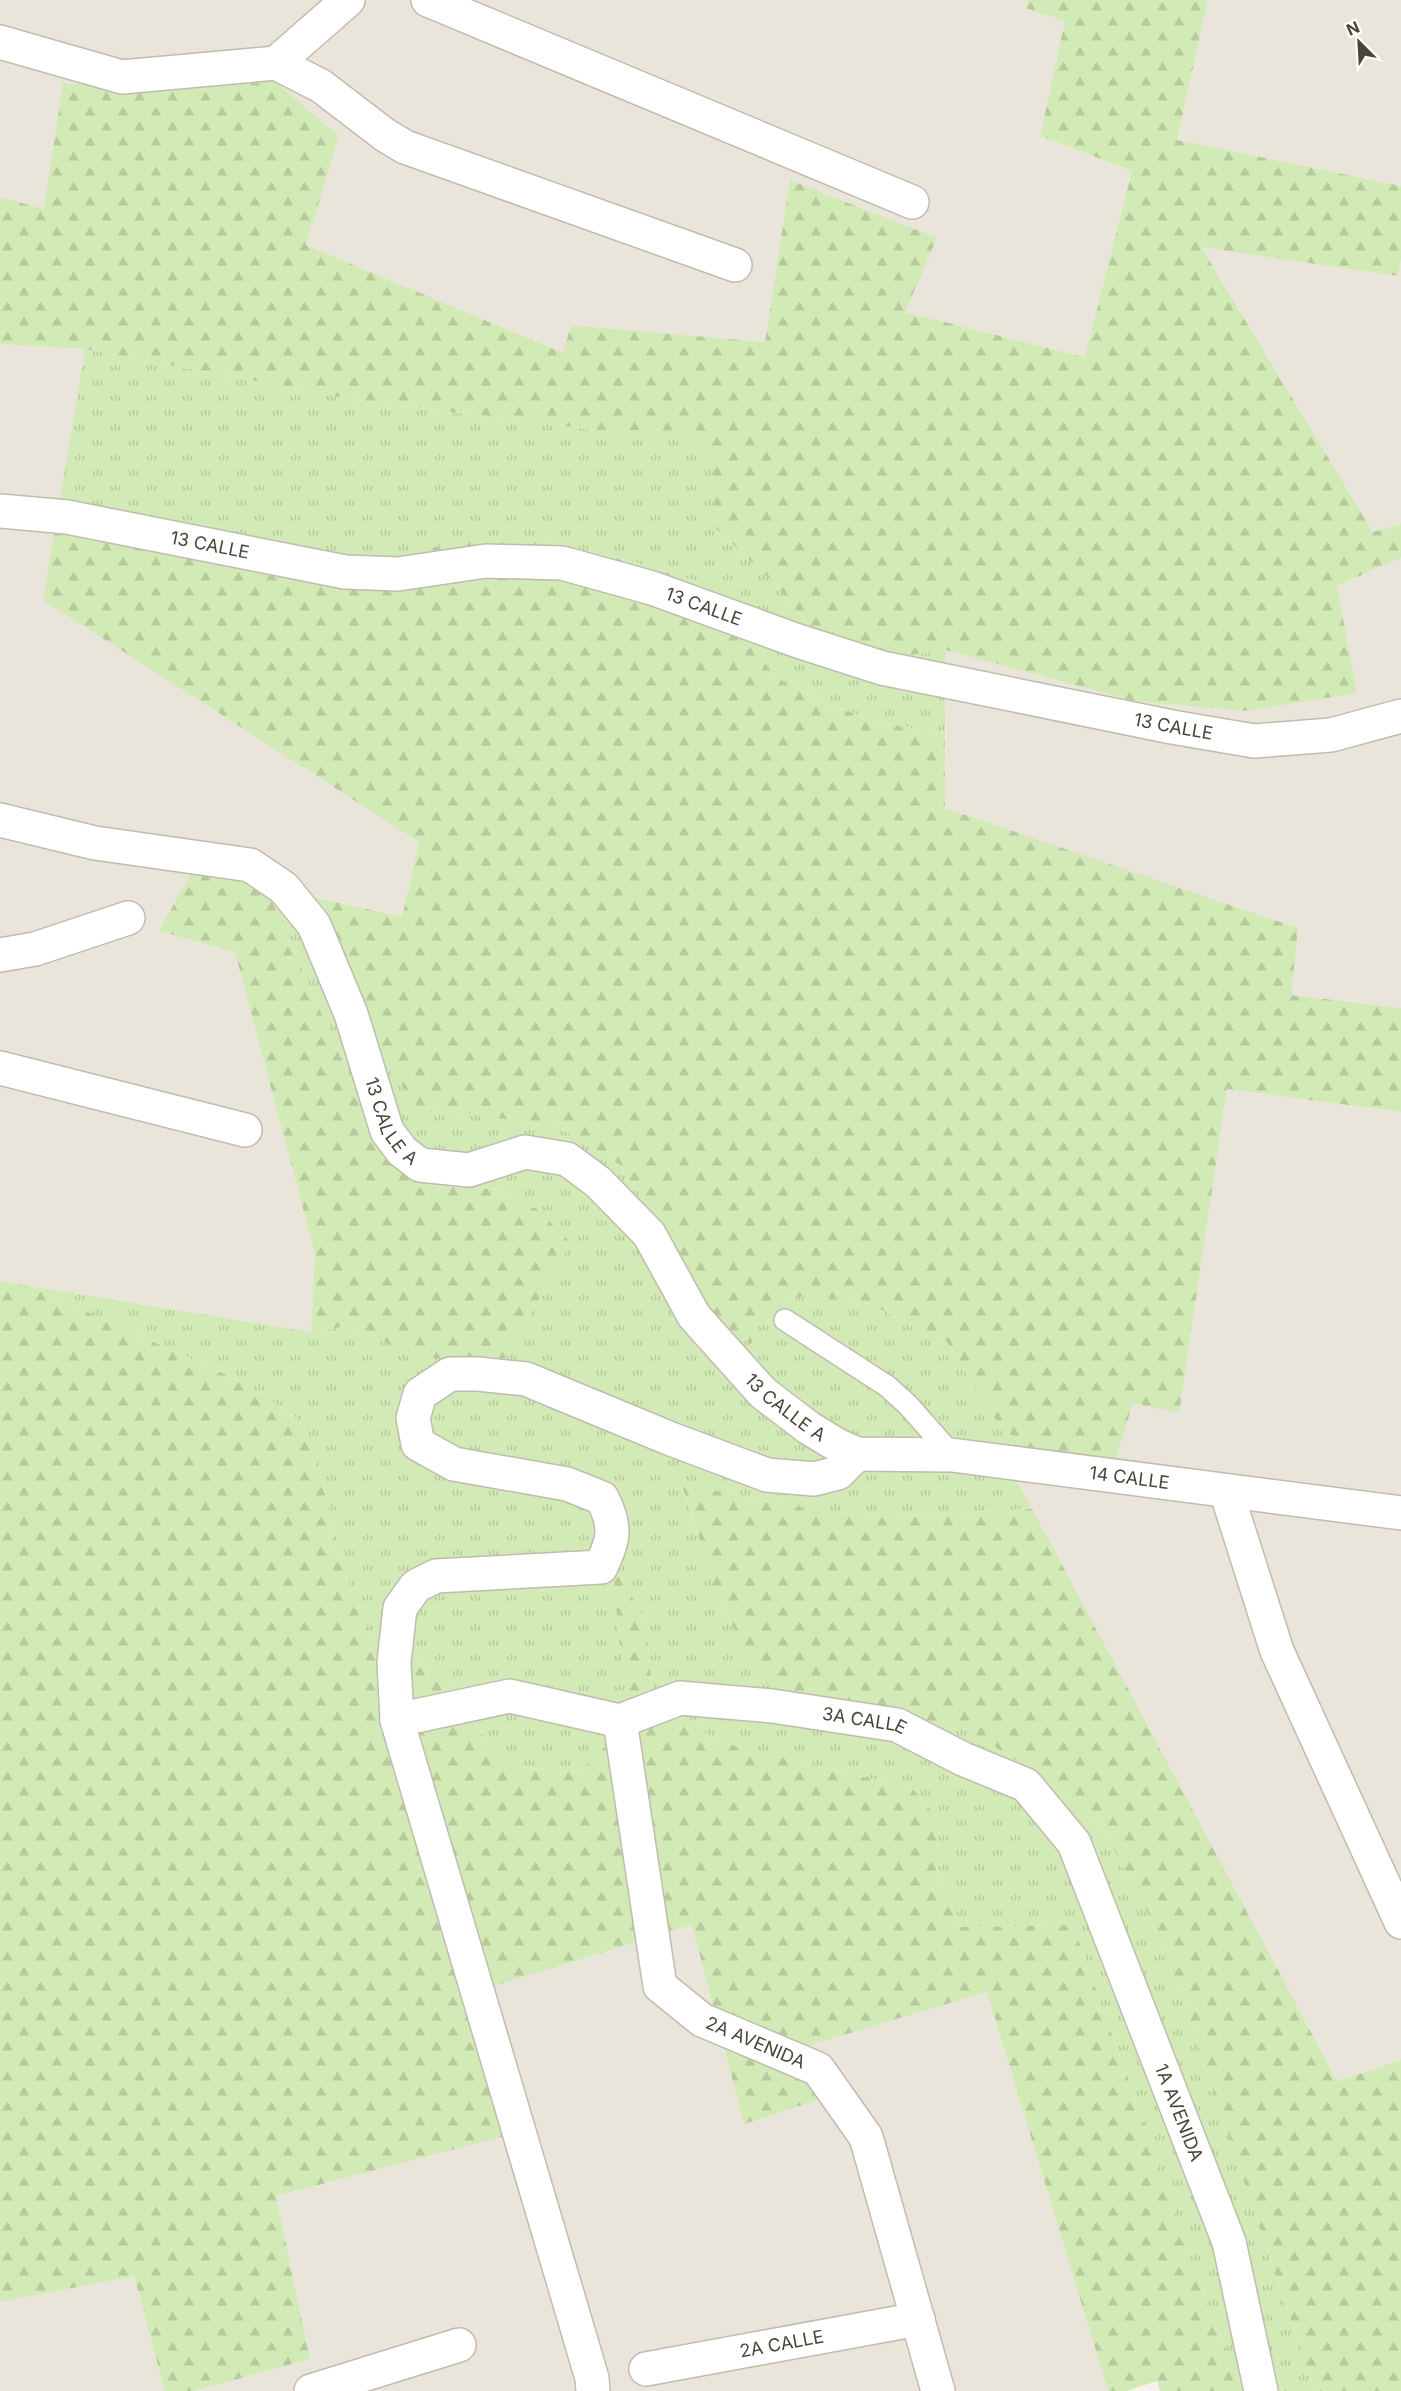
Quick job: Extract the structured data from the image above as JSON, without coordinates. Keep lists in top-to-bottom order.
{
  "streets": {
    "street": [
      "13 CALLE",
      "13 CALLE A",
      "14 CALLE",
      "3A CALLE",
      "2A AVENIDA",
      "1A AVENIDA",
      "2A CALLE"
    ]
  },
  "crossings": [
    ["13 CALLE A", "14 CALLE"],
    ["3A CALLE", "2A AVENIDA"],
    ["3A CALLE", "1A AVENIDA"],
    ["2A AVENIDA", "2A CALLE"]
  ],
  "north": "top left"
}
